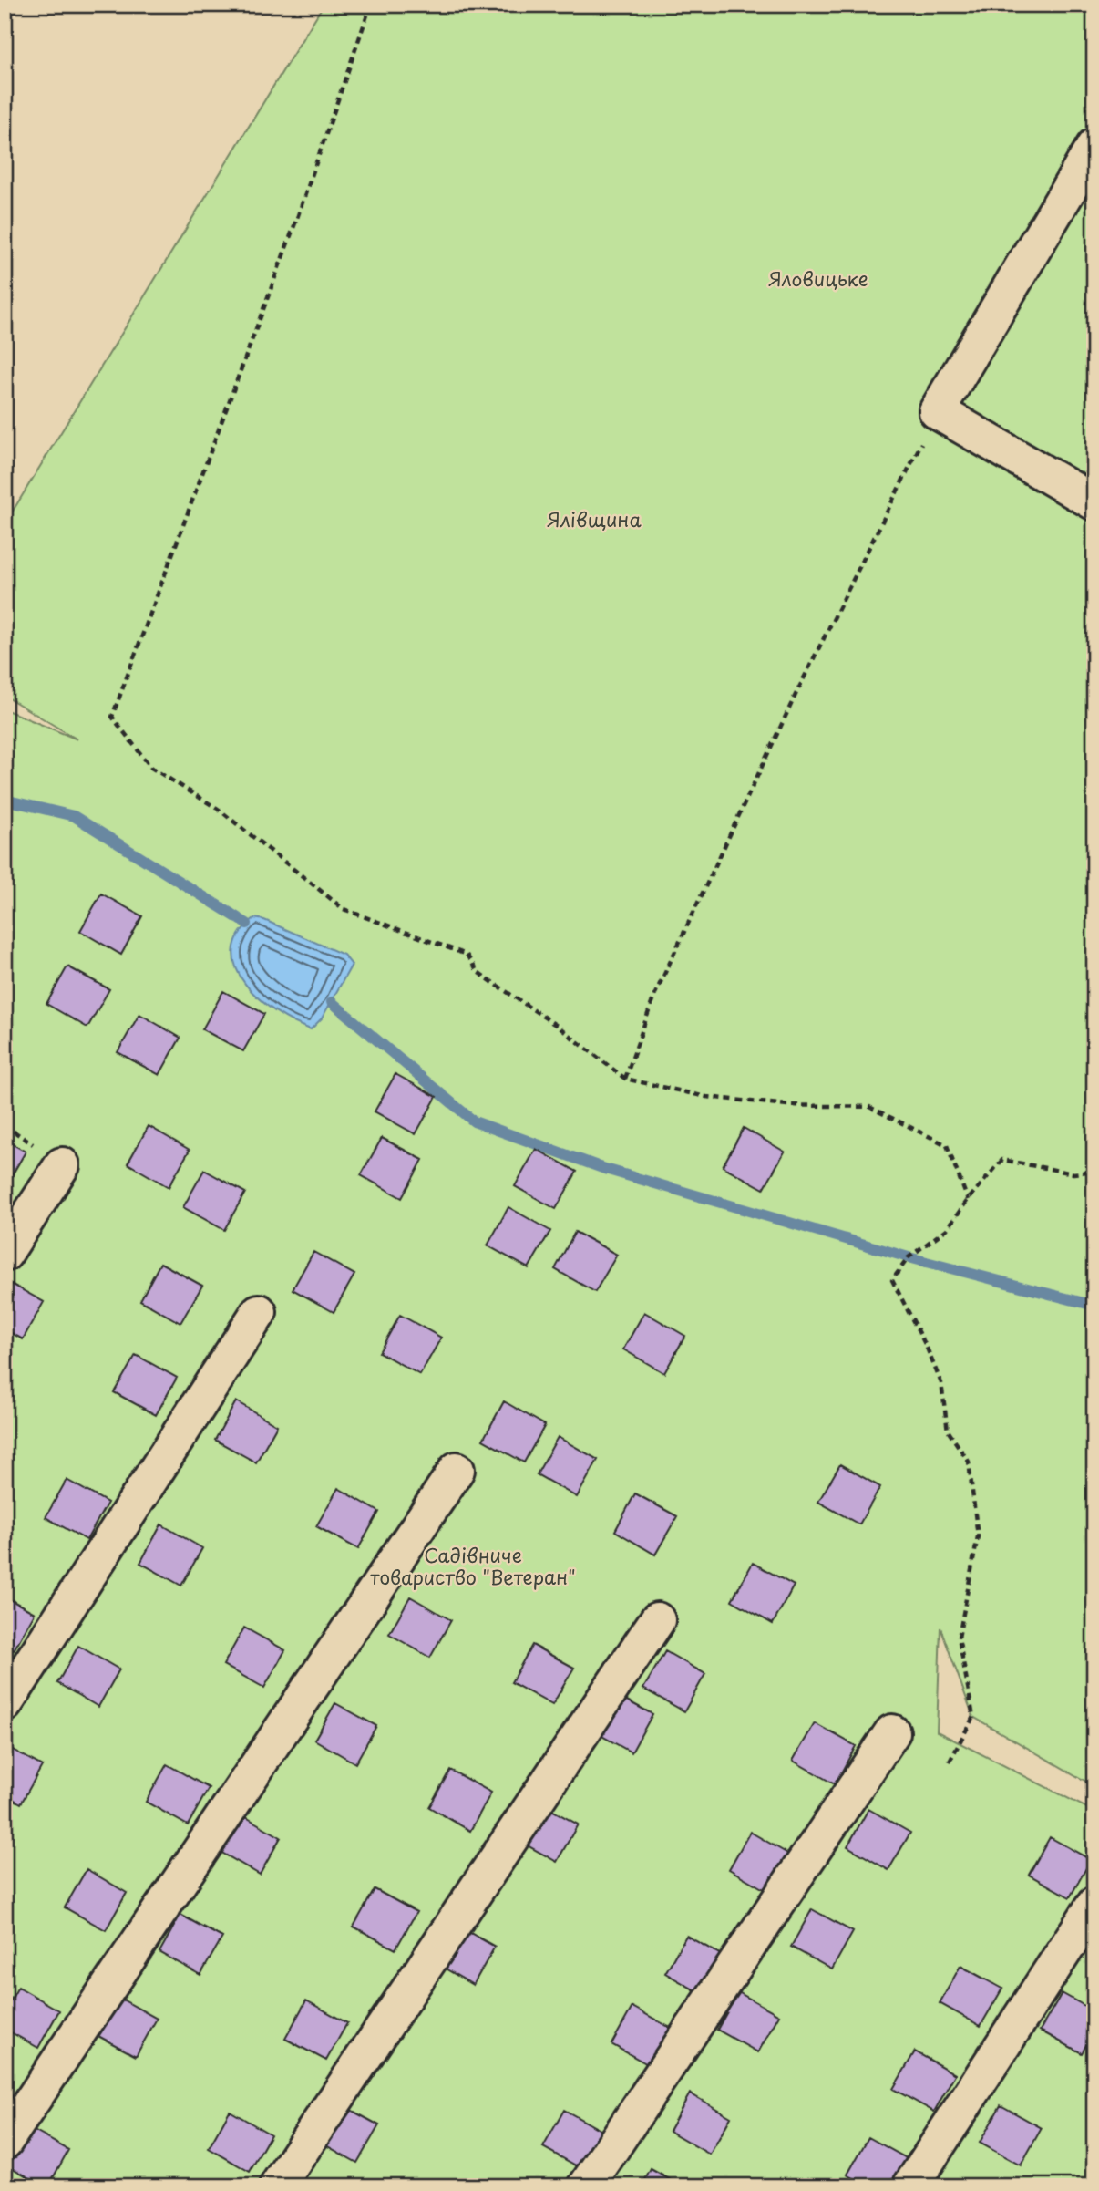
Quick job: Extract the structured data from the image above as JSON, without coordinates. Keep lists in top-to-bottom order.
{
  "parks": ["Яловицьке", "Ялівщина", "Садівниче товариство \"Ветеран\""]
}
